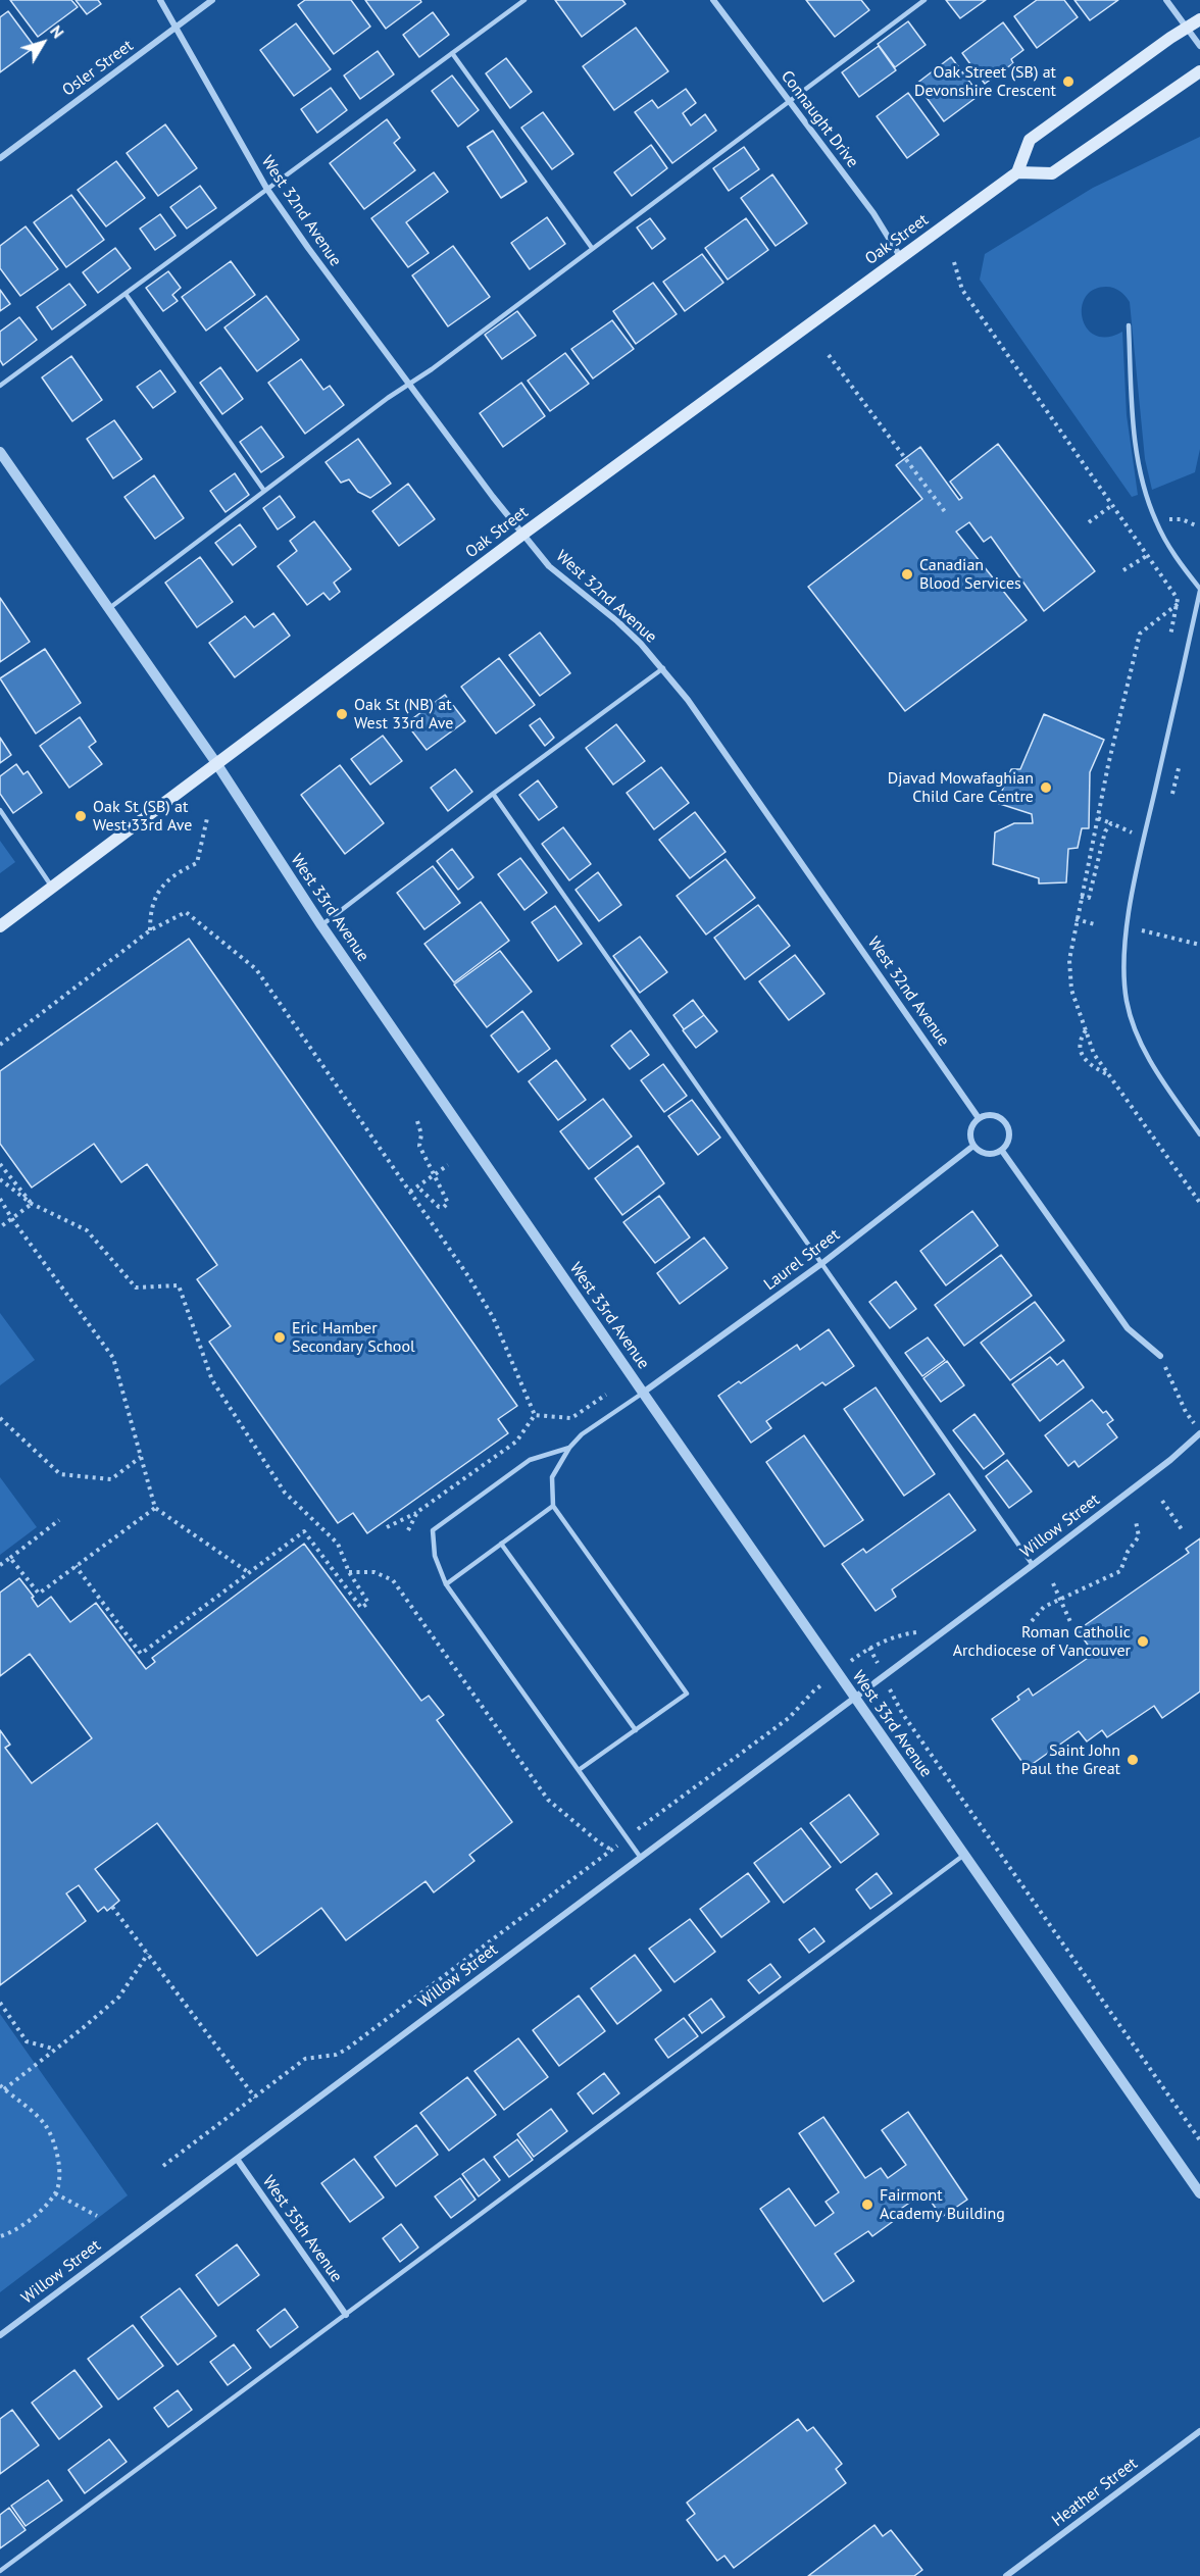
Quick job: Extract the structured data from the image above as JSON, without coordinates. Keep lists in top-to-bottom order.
{
  "streets": {
    "main road": ["Oak Street"],
    "street": [
      "Osler Street",
      "Connaught Drive",
      "West 32nd Avenue",
      "West 33rd Avenue",
      "Laurel Street",
      "Willow Street",
      "West 35th Avenue",
      "Heather Street"
    ]
  },
  "crossings": [
    ["Osler Street", "West 32nd Avenue"],
    ["Connaught Drive", "Oak Street"],
    ["West 32nd Avenue", "Oak Street"],
    ["West 32nd Avenue", "Laurel Street"],
    ["Oak Street", "West 33rd Avenue"],
    ["West 33rd Avenue", "Laurel Street"],
    ["West 33rd Avenue", "Willow Street"],
    ["Willow Street", "West 35th Avenue"]
  ],
  "places": [
    "Oak Street (SB) at Devonshire Crescent",
    "Canadian Blood Services",
    "Oak St (NB) at West 33rd Ave",
    "Djavad Mowafaghian Child Care Centre",
    "Oak St (SB) at West 33rd Ave",
    "Eric Hamber Secondary School",
    "Roman Catholic Archdiocese of Vancouver",
    "Saint John Paul the Great",
    "Fairmont Academy Building"
  ],
  "north": "top right"
}
